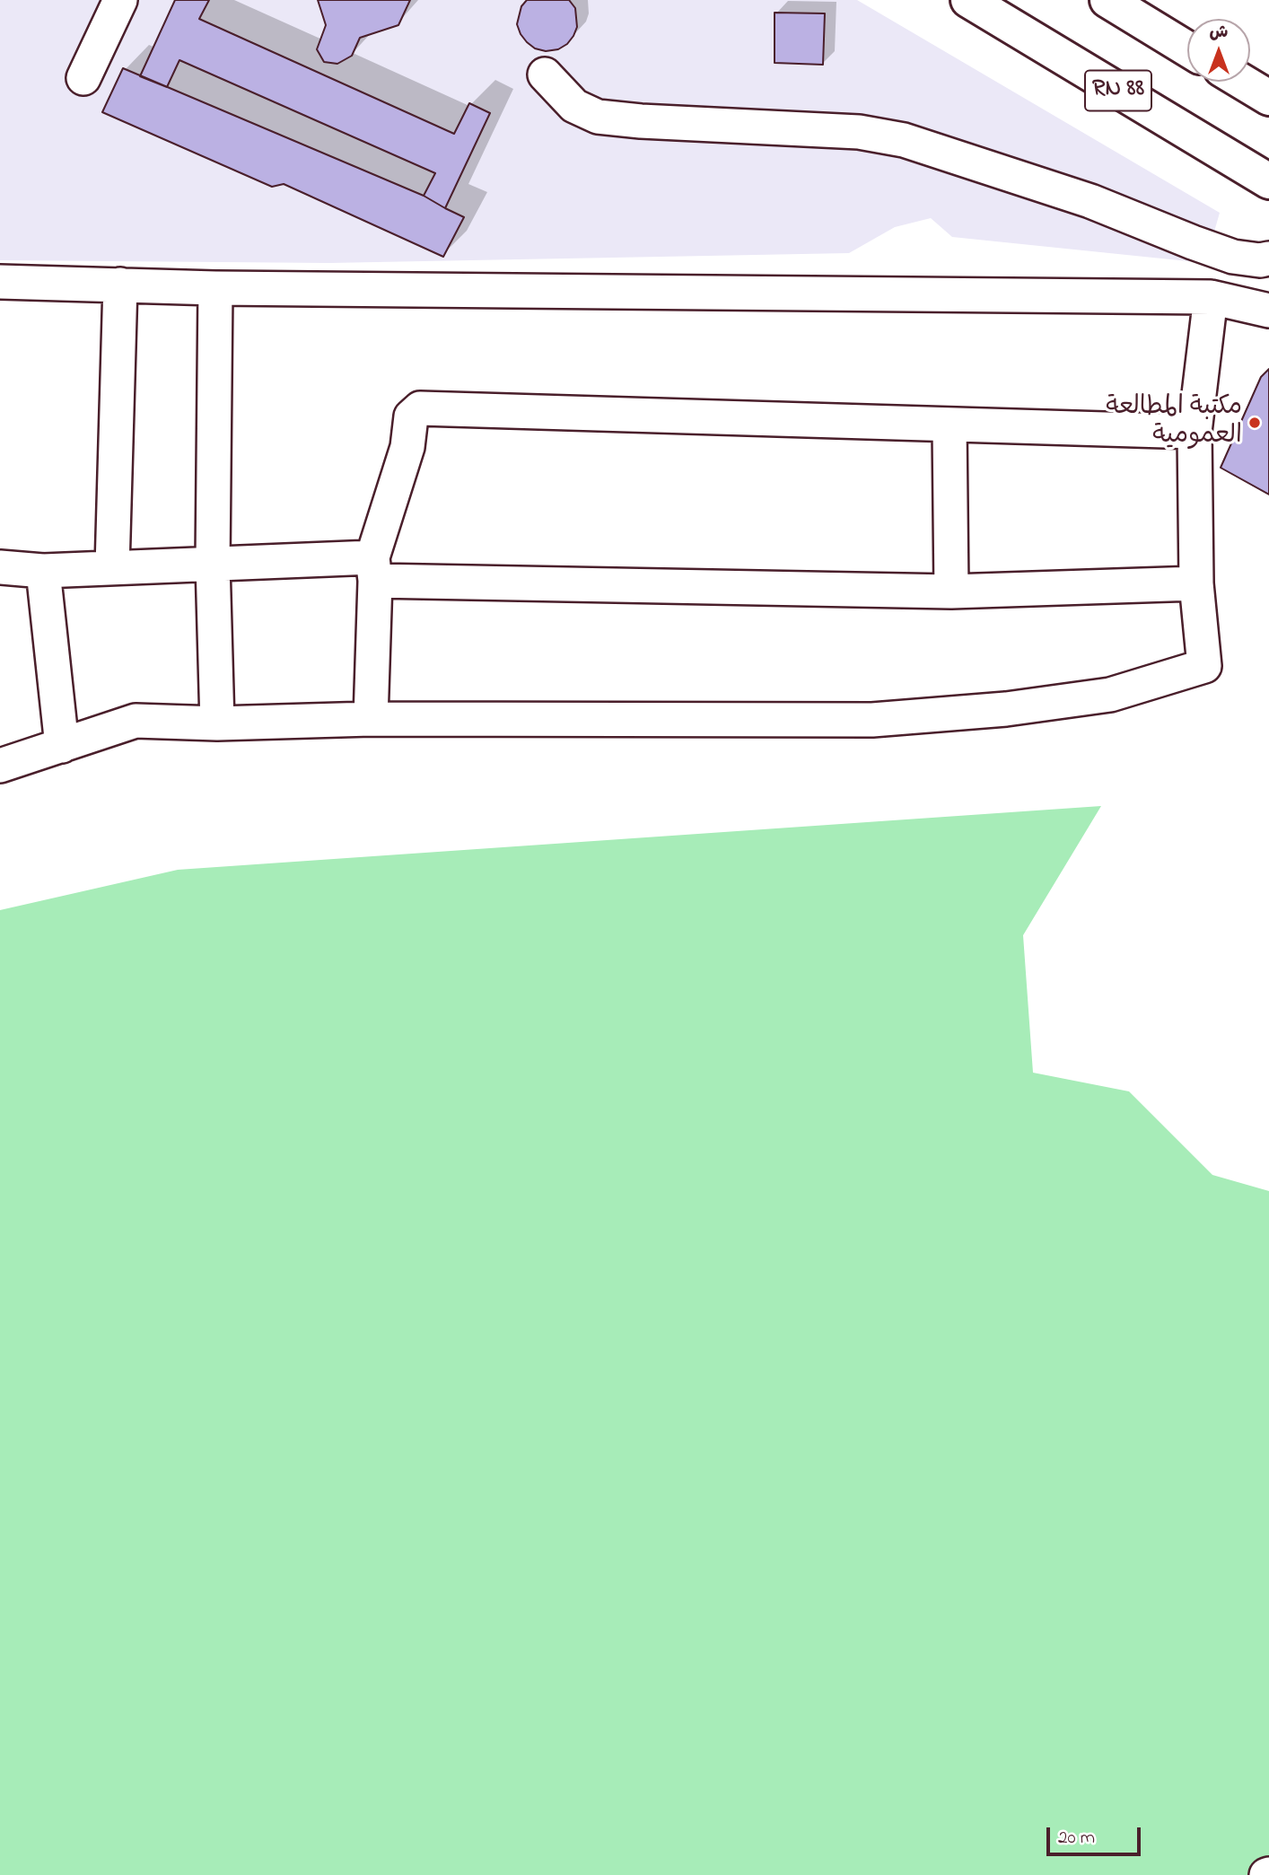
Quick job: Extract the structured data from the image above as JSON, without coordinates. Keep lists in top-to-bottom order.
{
  "streets": {
    "main road": ["RN 88"]
  },
  "places": ["مكتبة المطالعة العمومية"],
  "scale_bar": "20 m",
  "north": "top"
}
